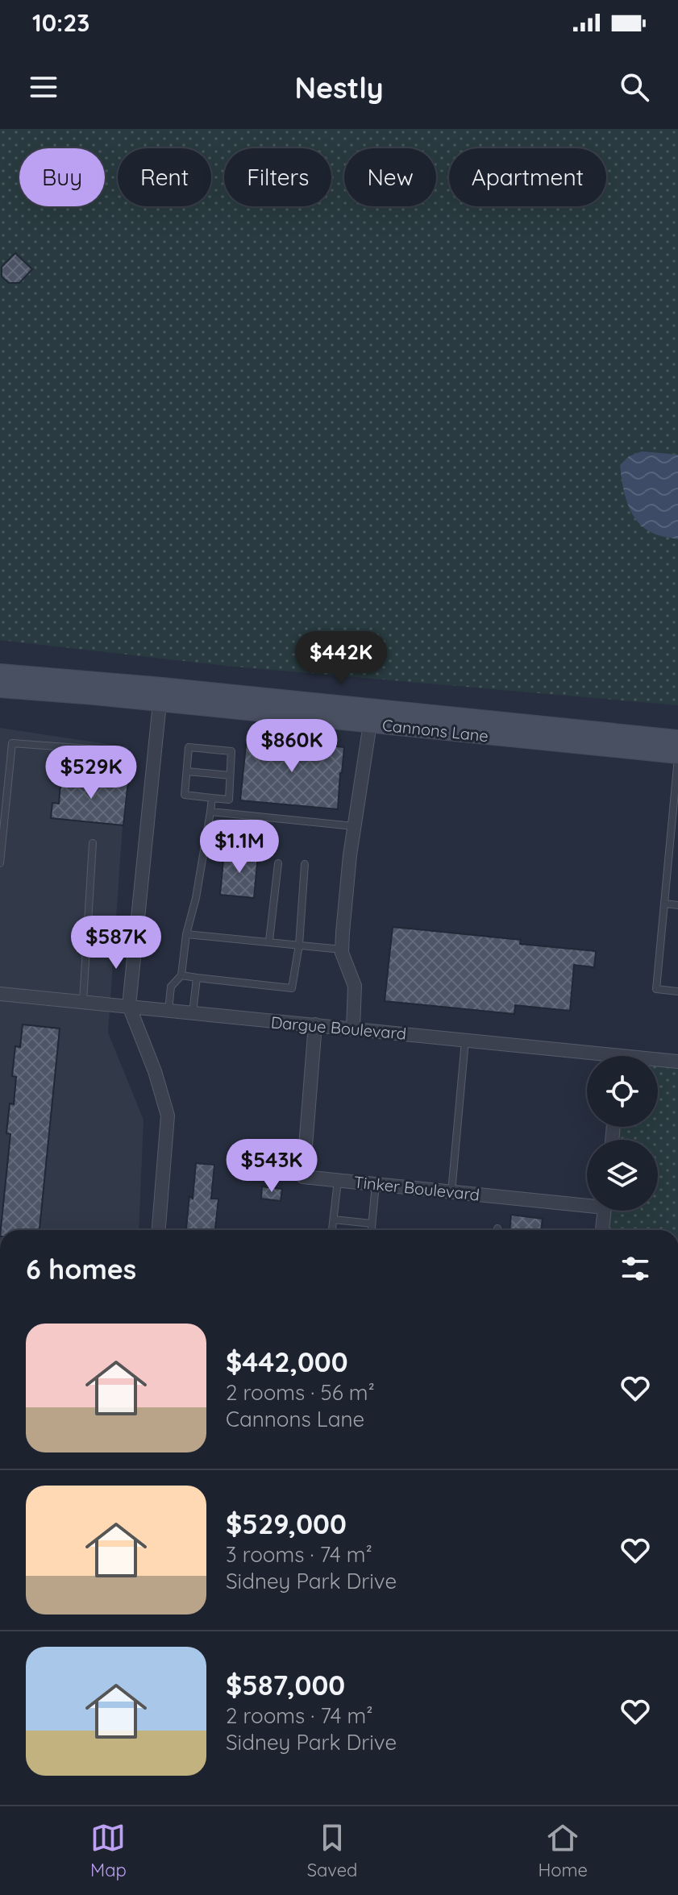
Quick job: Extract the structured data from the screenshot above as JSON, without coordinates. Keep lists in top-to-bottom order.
{
  "streets": {
    "main road": ["Cannons Lane"],
    "street": ["Dargue Boulevard", "Tinker Boulevard"]
  },
  "crossings": [
    ["Dargue Boulevard", "Tinker Boulevard"]
  ],
  "page": {
    "status": "10:23",
    "header": "Nestly",
    "chip": [
      "Buy",
      "Rent",
      "Filters",
      "New",
      "Apartment"
    ],
    "price": [
      "$442K",
      "$860K",
      "$529K",
      "$1.1M",
      "$587K",
      "$543K"
    ],
    "heading": "6 homes",
    "list": [
      {
        "name": "$442,000",
        "note": "2 rooms · 56 m² · Cannons Lane"
      },
      {
        "name": "$529,000",
        "note": "3 rooms · 74 m² · Sidney Park Drive"
      },
      {
        "name": "$587,000",
        "note": "2 rooms · 74 m² · Sidney Park Drive"
      }
    ],
    "tabs": ["Map", "Saved", "Home"]
  }
}
